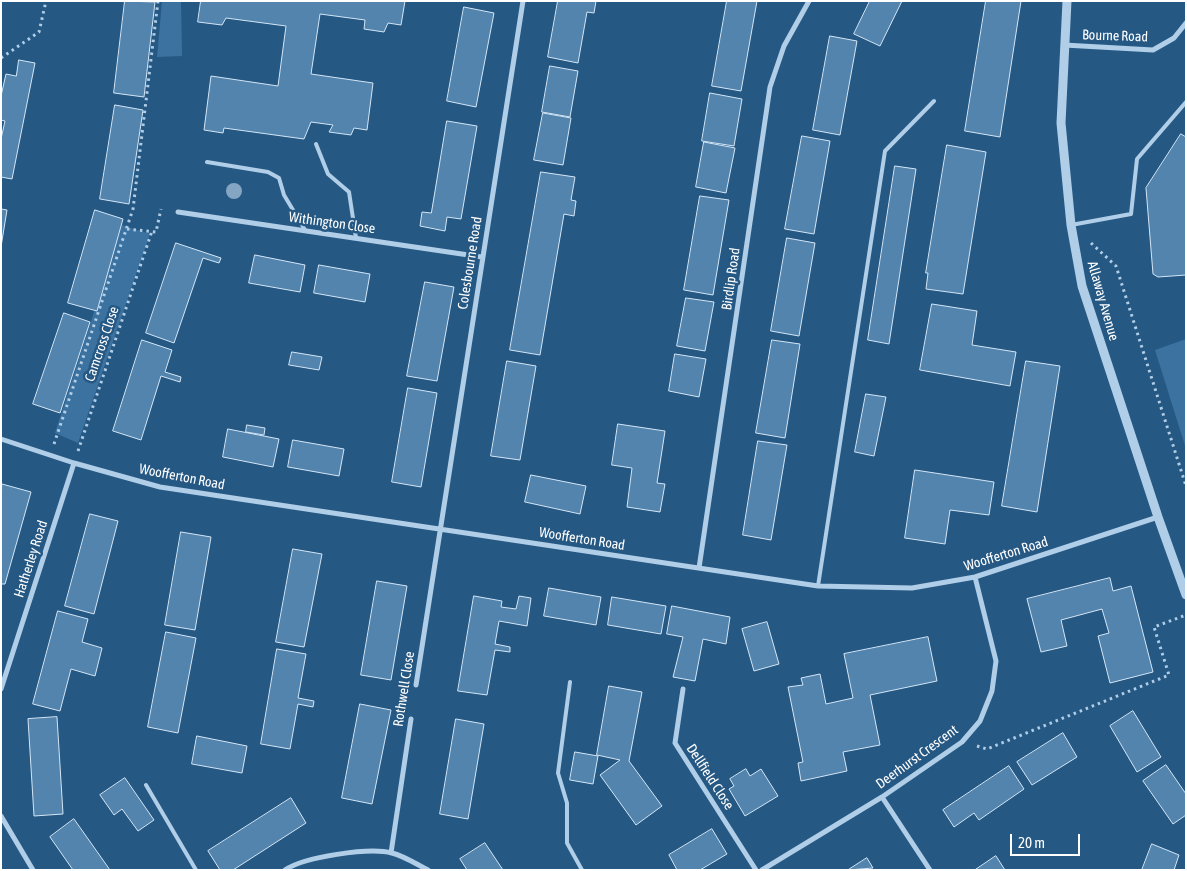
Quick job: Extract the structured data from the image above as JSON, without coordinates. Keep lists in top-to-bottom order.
{
  "streets": {
    "street": [
      "Bourne Road",
      "Withington Close",
      "Colesbourne Road",
      "Birdlip Road",
      "Allaway Avenue",
      "Woofferton Road",
      "Hatherley Road",
      "Rothwell Close",
      "Deerhurst Crescent",
      "Dellfield Close"
    ],
    "path": ["Camcross Close"]
  },
  "crossings": [
    ["Bourne Road", "Allaway Avenue"],
    ["Withington Close", "Colesbourne Road"],
    ["Colesbourne Road", "Woofferton Road"],
    ["Colesbourne Road", "Rothwell Close"],
    ["Birdlip Road", "Woofferton Road"],
    ["Allaway Avenue", "Woofferton Road"],
    ["Camcross Close", "Woofferton Road"],
    ["Camcross Close", "Hatherley Road"],
    ["Woofferton Road", "Hatherley Road"],
    ["Woofferton Road", "Rothwell Close"],
    ["Woofferton Road", "Deerhurst Crescent"]
  ],
  "scale_bar": "20 m"
}
